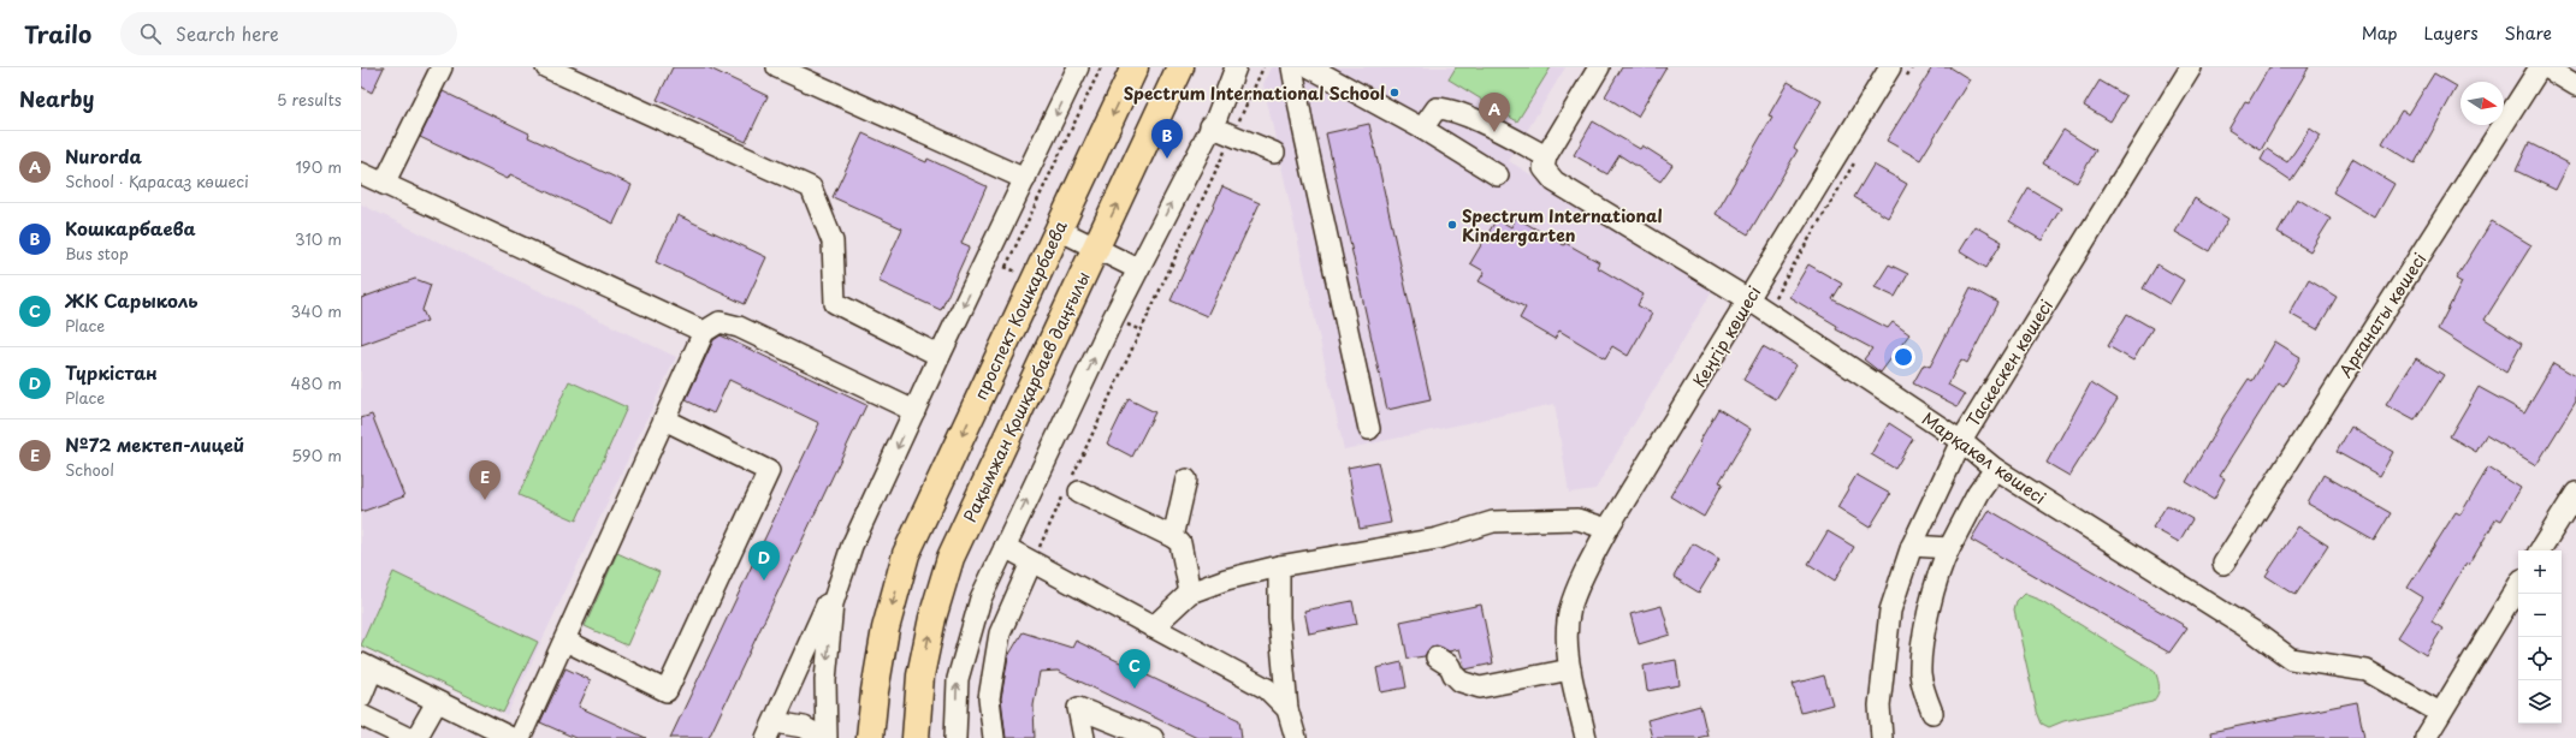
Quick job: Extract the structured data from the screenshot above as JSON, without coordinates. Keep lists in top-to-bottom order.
{
  "streets": {
    "main road": ["проспект Кошкарбаева", "Рақымжан Қошқарбаев даңғылы"],
    "street": [
      "Арғанаты көшесі",
      "Кеңгір көшесі",
      "Таскескен көшесі",
      "Марқакөл көшесі"
    ]
  },
  "crossings": [
    ["Кеңгір көшесі", "Марқакөл көшесі"],
    ["Таскескен көшесі", "Марқакөл көшесі"]
  ],
  "one_way": ["проспект Кошкарбаева", "Рақымжан Қошқарбаев даңғылы"],
  "places": ["Spectrum International School", "Spectrum International Kindergarten"],
  "north": "right",
  "page": {
    "header": "Trailo",
    "search": "Search here",
    "nav": ["Map", "Layers", "Share"],
    "heading": ["Nearby", "5 results"],
    "pins": [
      "A",
      "B",
      "E",
      "D",
      "C"
    ],
    "list": [
      {
        "mark": "A",
        "name": "Nurorda",
        "note": "School · Қарасаз көшесі",
        "value": "190 m"
      },
      {
        "mark": "B",
        "name": "Кошкарбаева",
        "note": "Bus stop",
        "value": "310 m"
      },
      {
        "mark": "C",
        "name": "ЖК Сарыколь",
        "note": "Place",
        "value": "340 m"
      },
      {
        "mark": "D",
        "name": "Түркістан",
        "note": "Place",
        "value": "480 m"
      },
      {
        "mark": "E",
        "name": "№72 мектеп-лицей",
        "note": "School",
        "value": "590 m"
      }
    ],
    "map_buttons": ["+", "−"]
  }
}
